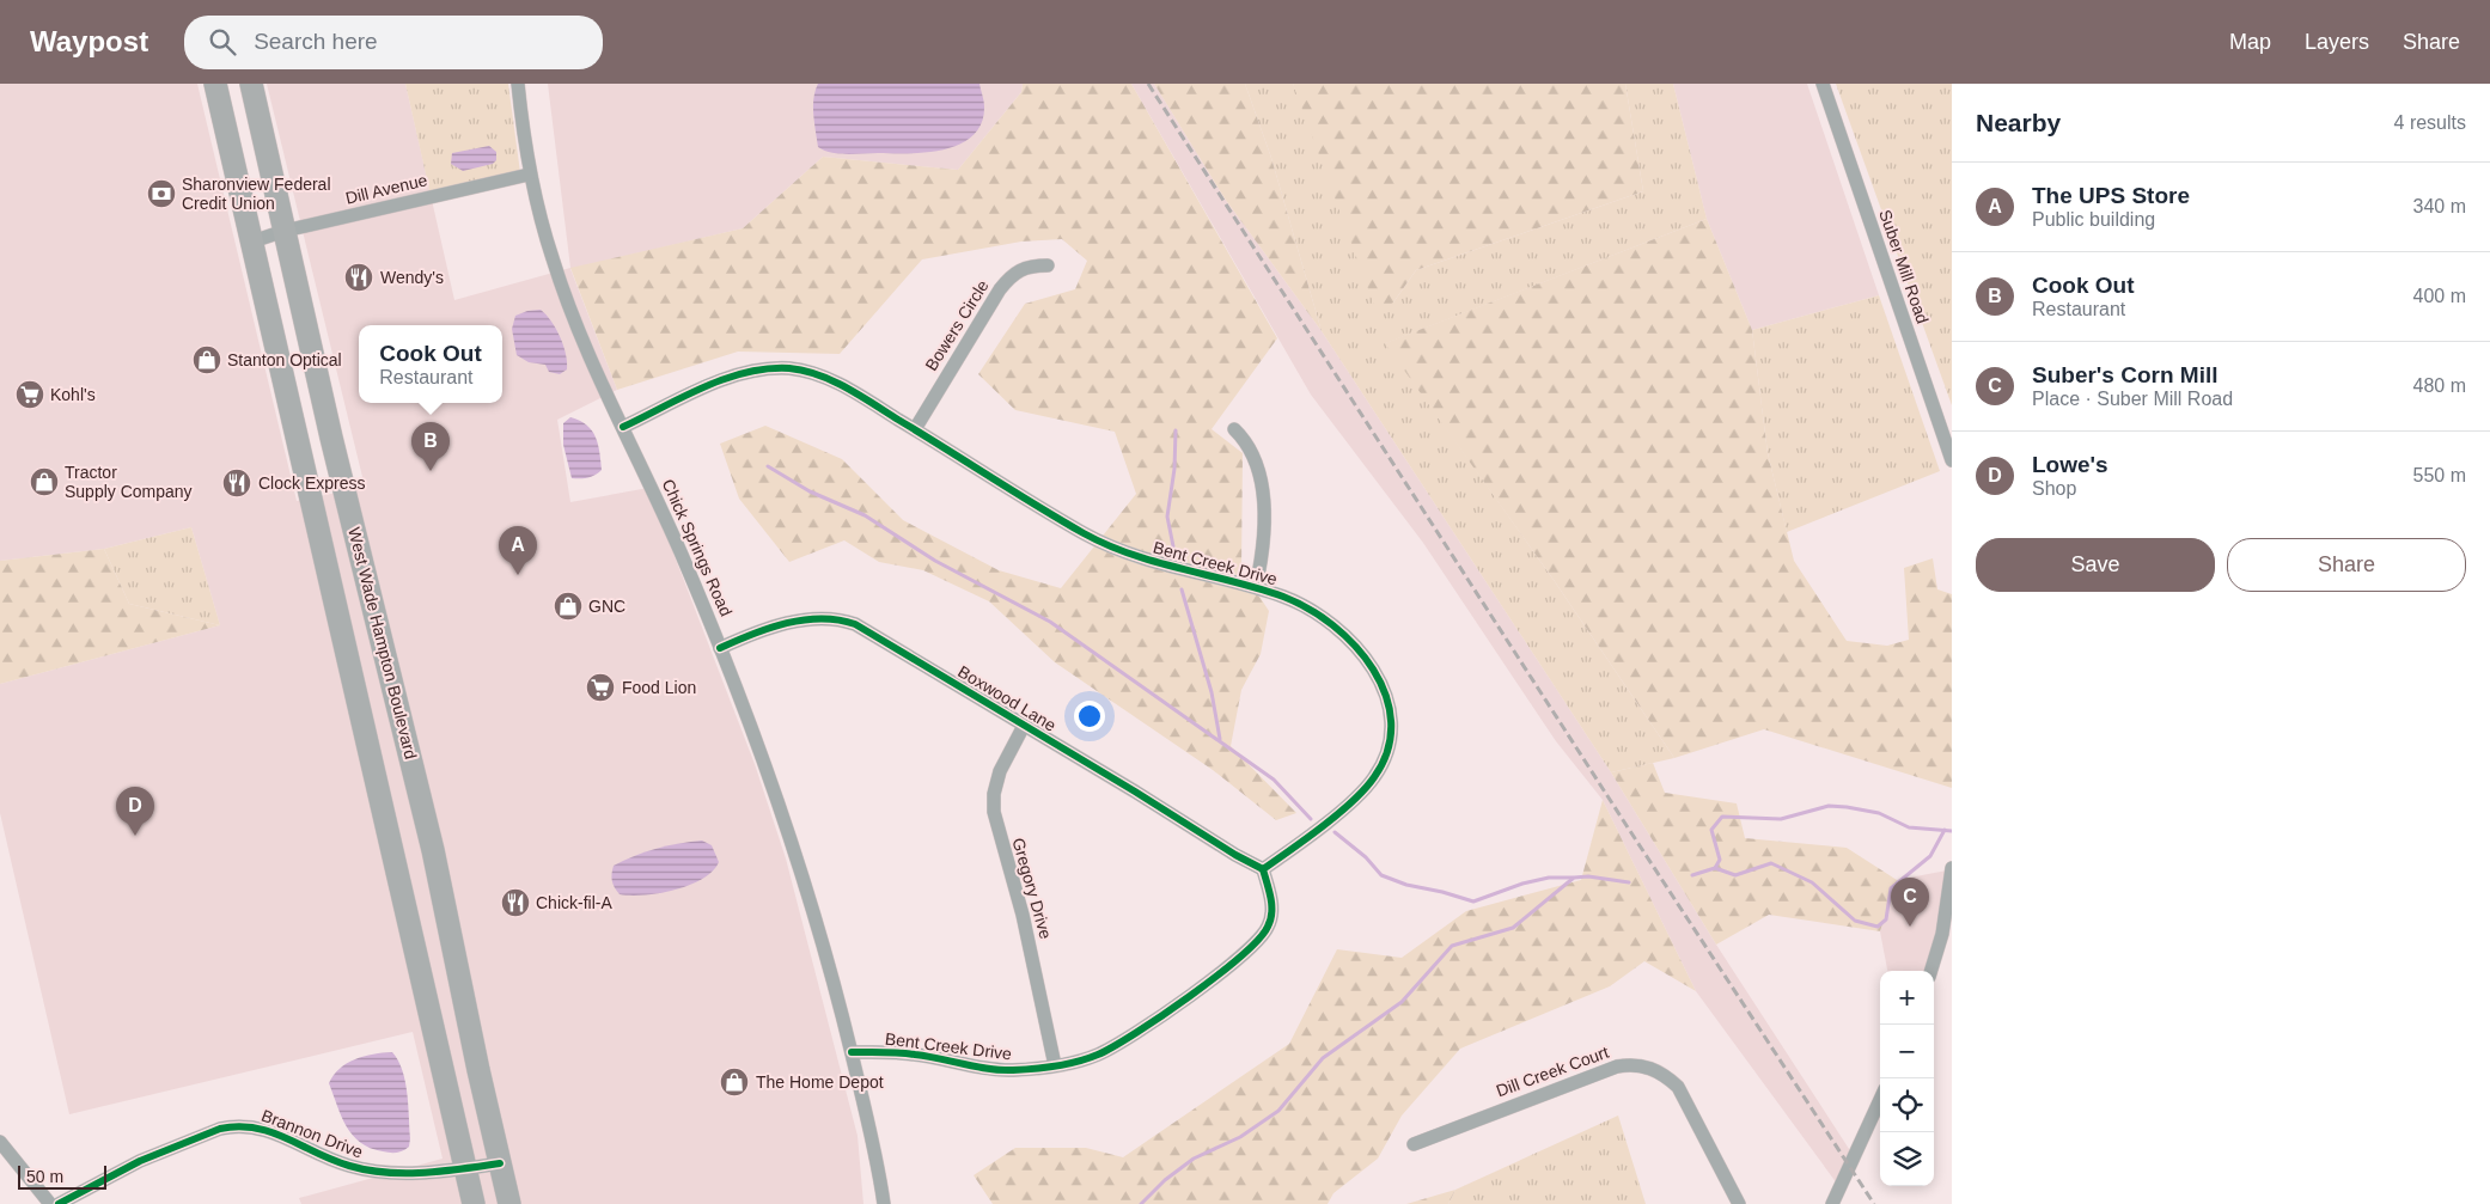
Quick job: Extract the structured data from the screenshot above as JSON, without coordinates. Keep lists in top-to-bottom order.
{
  "streets": {
    "main road": ["West Wade Hampton Boulevard"],
    "street": [
      "Dill Avenue",
      "Suber Mill Road",
      "Bowers Circle",
      "Chick Springs Road",
      "Bent Creek Drive",
      "Boxwood Lane",
      "Gregory Drive",
      "Dill Creek Court",
      "Brannon Drive"
    ]
  },
  "crossings": [
    ["Dill Avenue", "Chick Springs Road"],
    ["Dill Avenue", "West Wade Hampton Boulevard"],
    ["Bowers Circle", "Bent Creek Drive"],
    ["Chick Springs Road", "Bent Creek Drive"],
    ["Chick Springs Road", "Boxwood Lane"],
    ["Bent Creek Drive", "Boxwood Lane"],
    ["Bent Creek Drive", "Gregory Drive"],
    ["West Wade Hampton Boulevard", "Brannon Drive"],
    ["Boxwood Lane", "Gregory Drive"]
  ],
  "places": {
    "bank": ["Sharonview Federal Credit Union"],
    "restaurant": ["Wendy's", "Clock Express", "Chick-fil-A"],
    "shop": [
      "Stanton Optical",
      "Tractor Supply Company",
      "GNC",
      "The Home Depot"
    ],
    "supermarket": ["Kohl's", "Food Lion"]
  },
  "scale_bar": "50 m",
  "page": {
    "header": "Waypost",
    "search": "Search here",
    "nav": ["Map", "Layers", "Share"],
    "heading": ["Nearby", "4 results"],
    "list": [
      {
        "mark": "A",
        "name": "The UPS Store",
        "note": "Public building",
        "value": "340 m"
      },
      {
        "mark": "B",
        "name": "Cook Out",
        "note": "Restaurant",
        "value": "400 m"
      },
      {
        "mark": "C",
        "name": "Suber's Corn Mill",
        "note": "Place · Suber Mill Road",
        "value": "480 m"
      },
      {
        "mark": "D",
        "name": "Lowe's",
        "note": "Shop",
        "value": "550 m"
      }
    ],
    "popup": ["Cook Out", "Restaurant"],
    "pins": [
      "B",
      "A",
      "D",
      "C"
    ],
    "buttons": ["Save", "Share"],
    "map_buttons": ["+", "−"],
    "scale": "50 m"
  }
}
